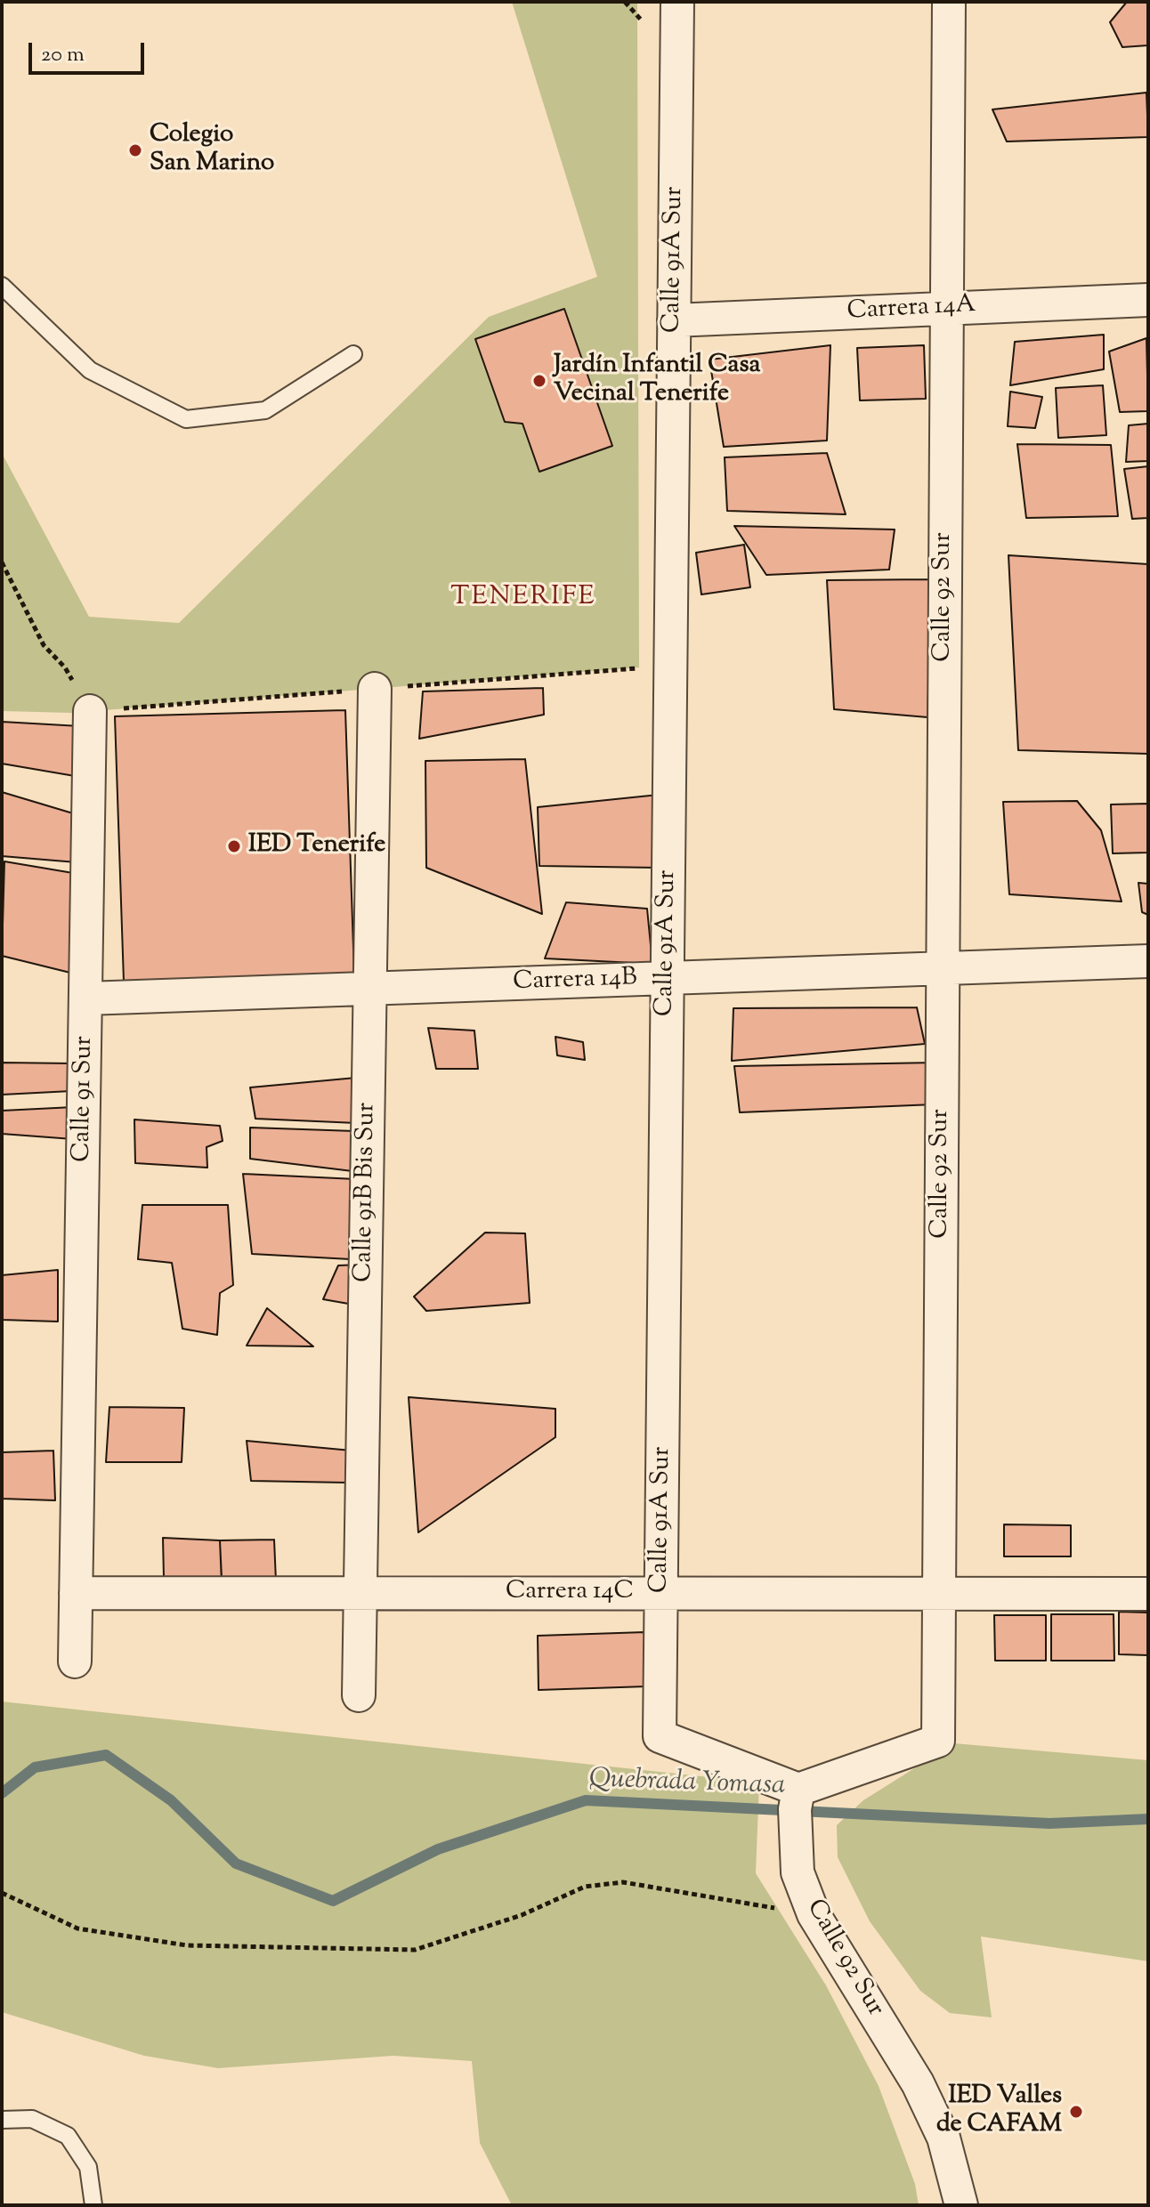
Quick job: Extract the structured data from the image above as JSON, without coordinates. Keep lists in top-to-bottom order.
{
  "streets": {
    "street": [
      "Calle 91A Sur",
      "Carrera 14A",
      "Calle 92 Sur",
      "Carrera 14B",
      "Calle 91 Sur",
      "Calle 91B Bis Sur",
      "Carrera 14C"
    ]
  },
  "crossings": [
    ["Calle 91A Sur", "Carrera 14A"],
    ["Calle 91A Sur", "Calle 92 Sur"],
    ["Calle 91A Sur", "Carrera 14B"],
    ["Calle 91A Sur", "Carrera 14C"],
    ["Carrera 14A", "Calle 92 Sur"],
    ["Calle 92 Sur", "Carrera 14B"],
    ["Calle 92 Sur", "Carrera 14C"],
    ["Carrera 14B", "Calle 91 Sur"],
    ["Carrera 14B", "Calle 91B Bis Sur"],
    ["Calle 91 Sur", "Carrera 14C"],
    ["Calle 91B Bis Sur", "Carrera 14C"]
  ],
  "districts": ["TENERIFE"],
  "water": ["Quebrada Yomasa"],
  "places": [
    "Colegio San Marino",
    "Jardín Infantil Casa Vecinal Tenerife",
    "IED Tenerife",
    "IED Valles de CAFAM"
  ],
  "scale_bar": "20 m"
}
